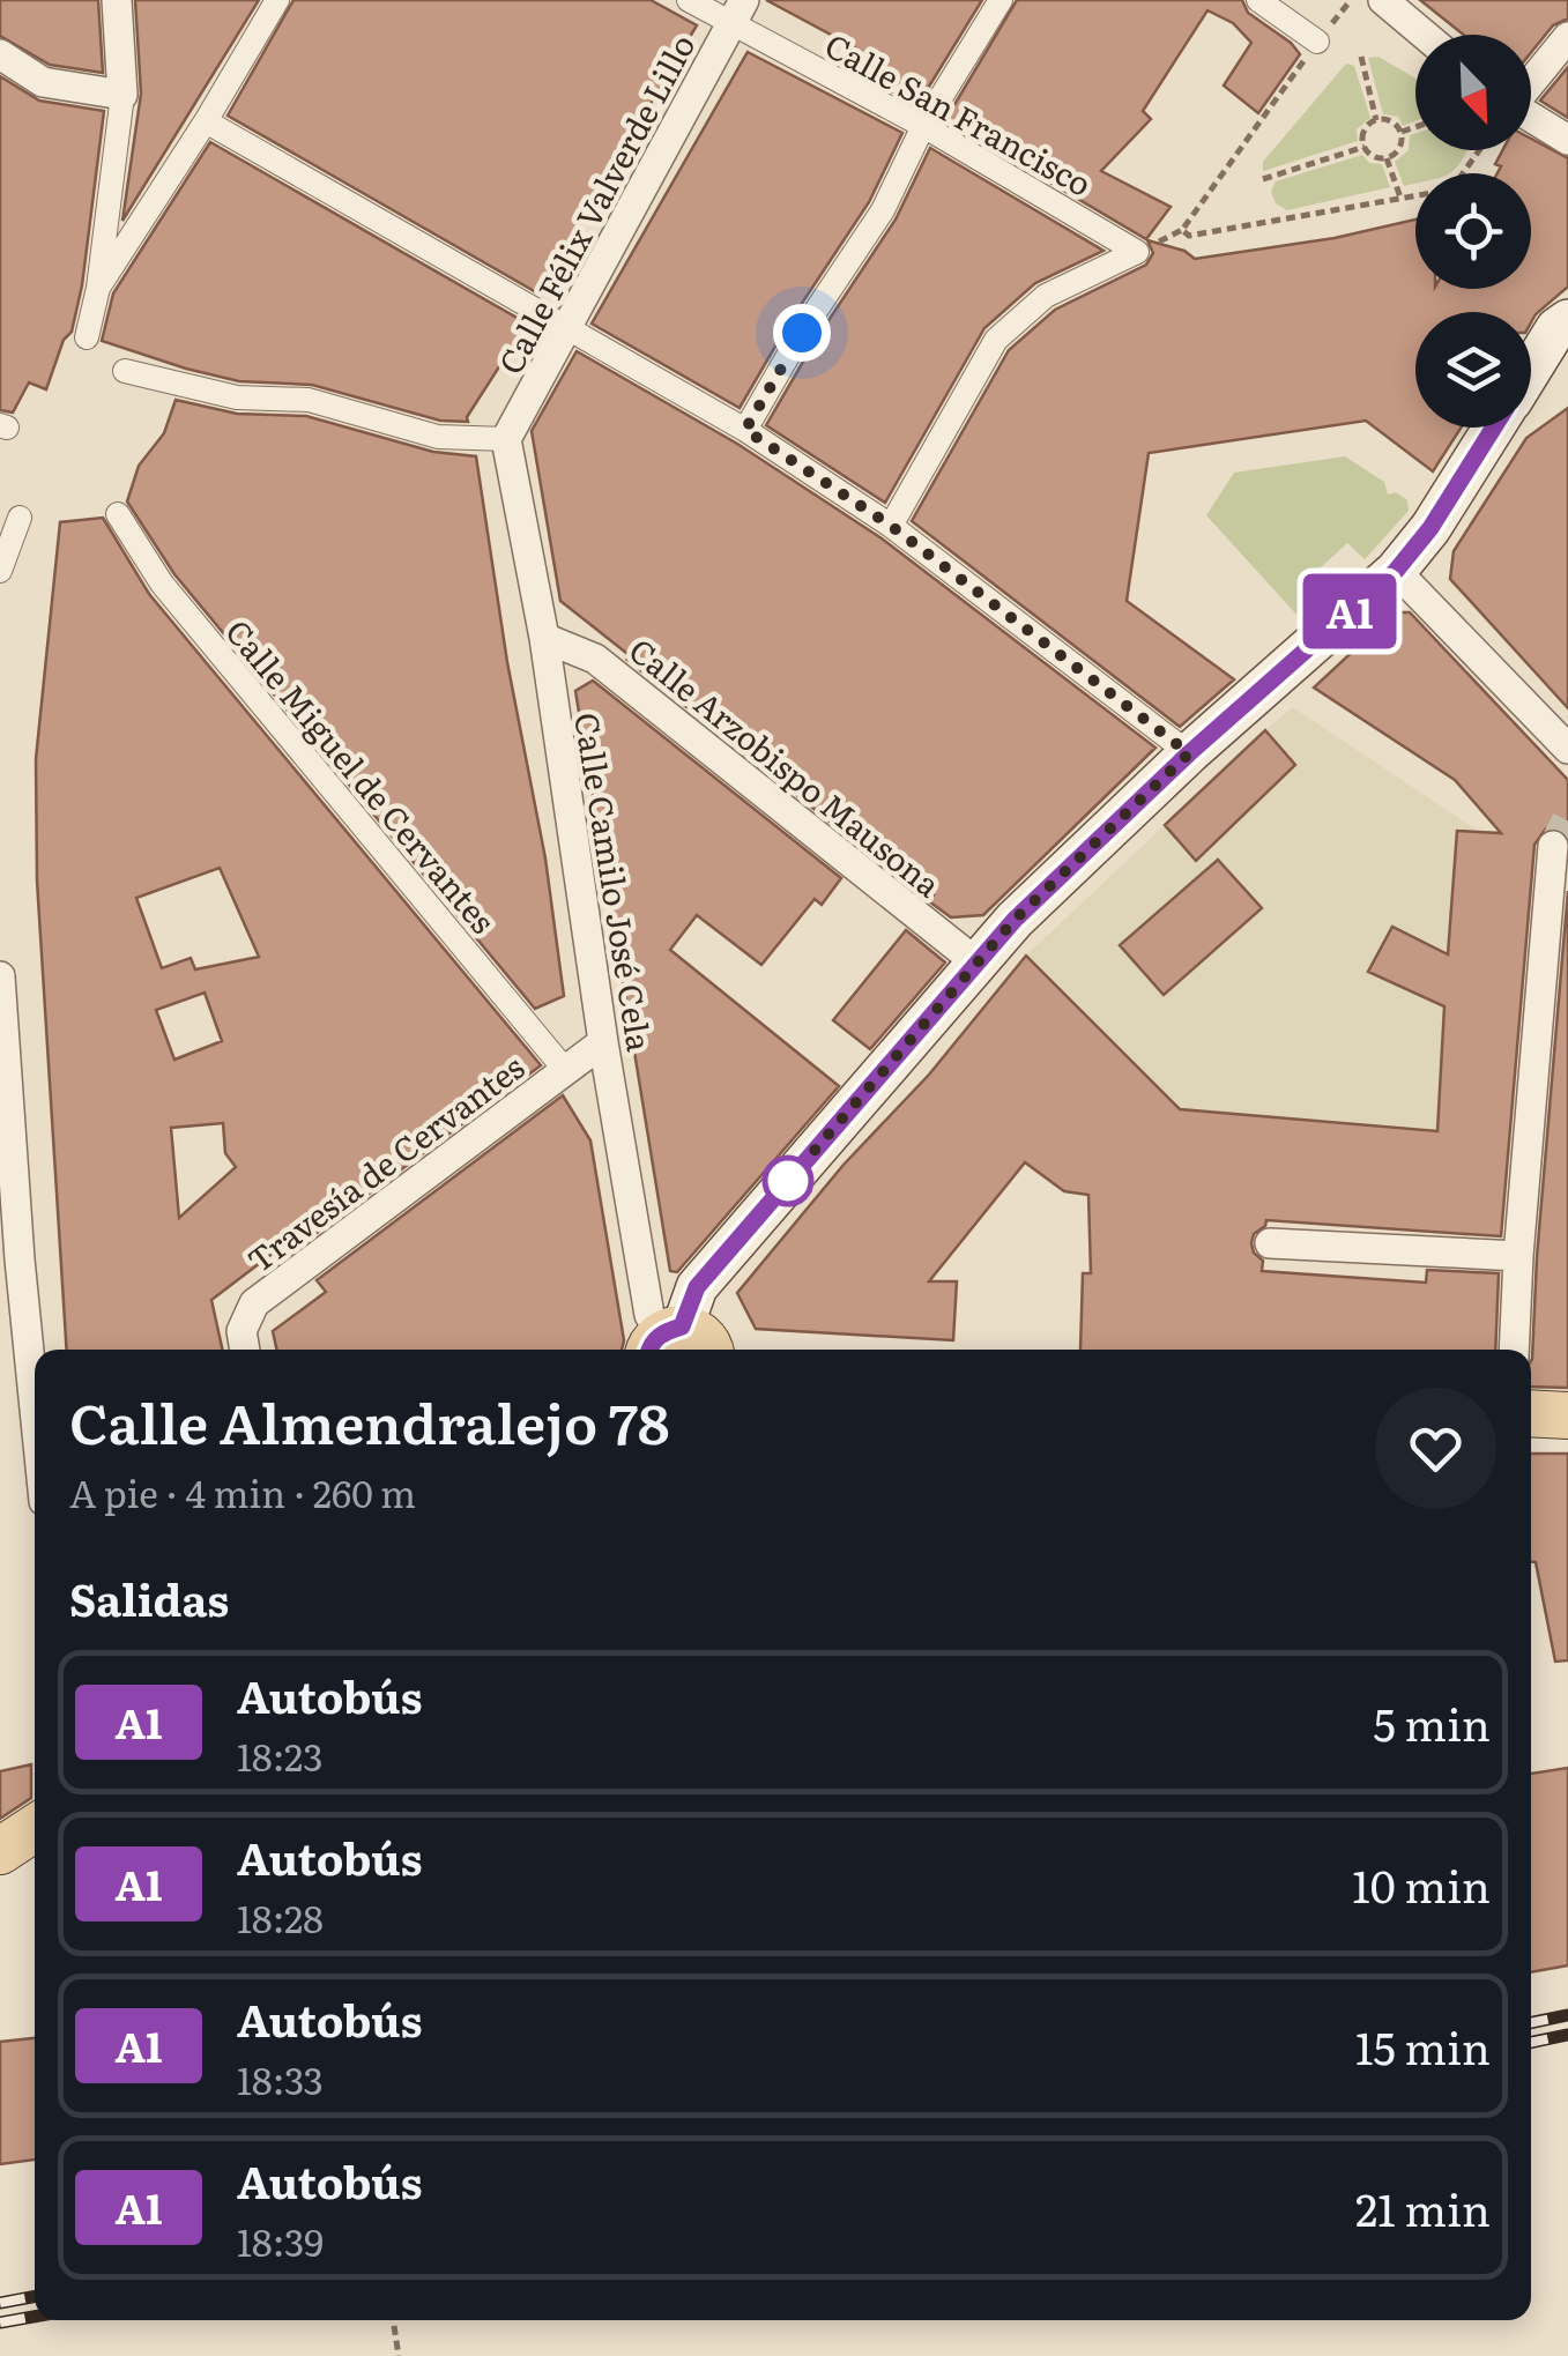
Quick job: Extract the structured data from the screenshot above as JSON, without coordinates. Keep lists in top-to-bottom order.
{
  "streets": {
    "street": [
      "Calle San Francisco",
      "Calle Félix Valverde Lillo",
      "Calle Arzobispo Mausona",
      "Calle Miguel de Cervantes",
      "Calle Camilo José Cela",
      "Travesía de Cervantes"
    ]
  },
  "crossings": [
    ["Calle San Francisco", "Calle Félix Valverde Lillo"],
    ["Calle Félix Valverde Lillo", "Calle Camilo José Cela"],
    ["Calle Arzobispo Mausona", "Calle Camilo José Cela"],
    ["Calle Miguel de Cervantes", "Travesía de Cervantes"],
    ["Calle Camilo José Cela", "Travesía de Cervantes"]
  ],
  "lines": ["bus line A1"],
  "north": "bottom right",
  "page": {
    "on_map": "A1",
    "heading": [
      ["Calle Almendralejo 78", "A pie · 4 min · 260 m"],
      "Salidas"
    ],
    "list": [
      {
        "mark": "A1",
        "name": "Autobús",
        "note": "18:23",
        "value": "5 min"
      },
      {
        "mark": "A1",
        "name": "Autobús",
        "note": "18:28",
        "value": "10 min"
      },
      {
        "mark": "A1",
        "name": "Autobús",
        "note": "18:33",
        "value": "15 min"
      },
      {
        "mark": "A1",
        "name": "Autobús",
        "note": "18:39",
        "value": "21 min"
      }
    ]
  }
}
